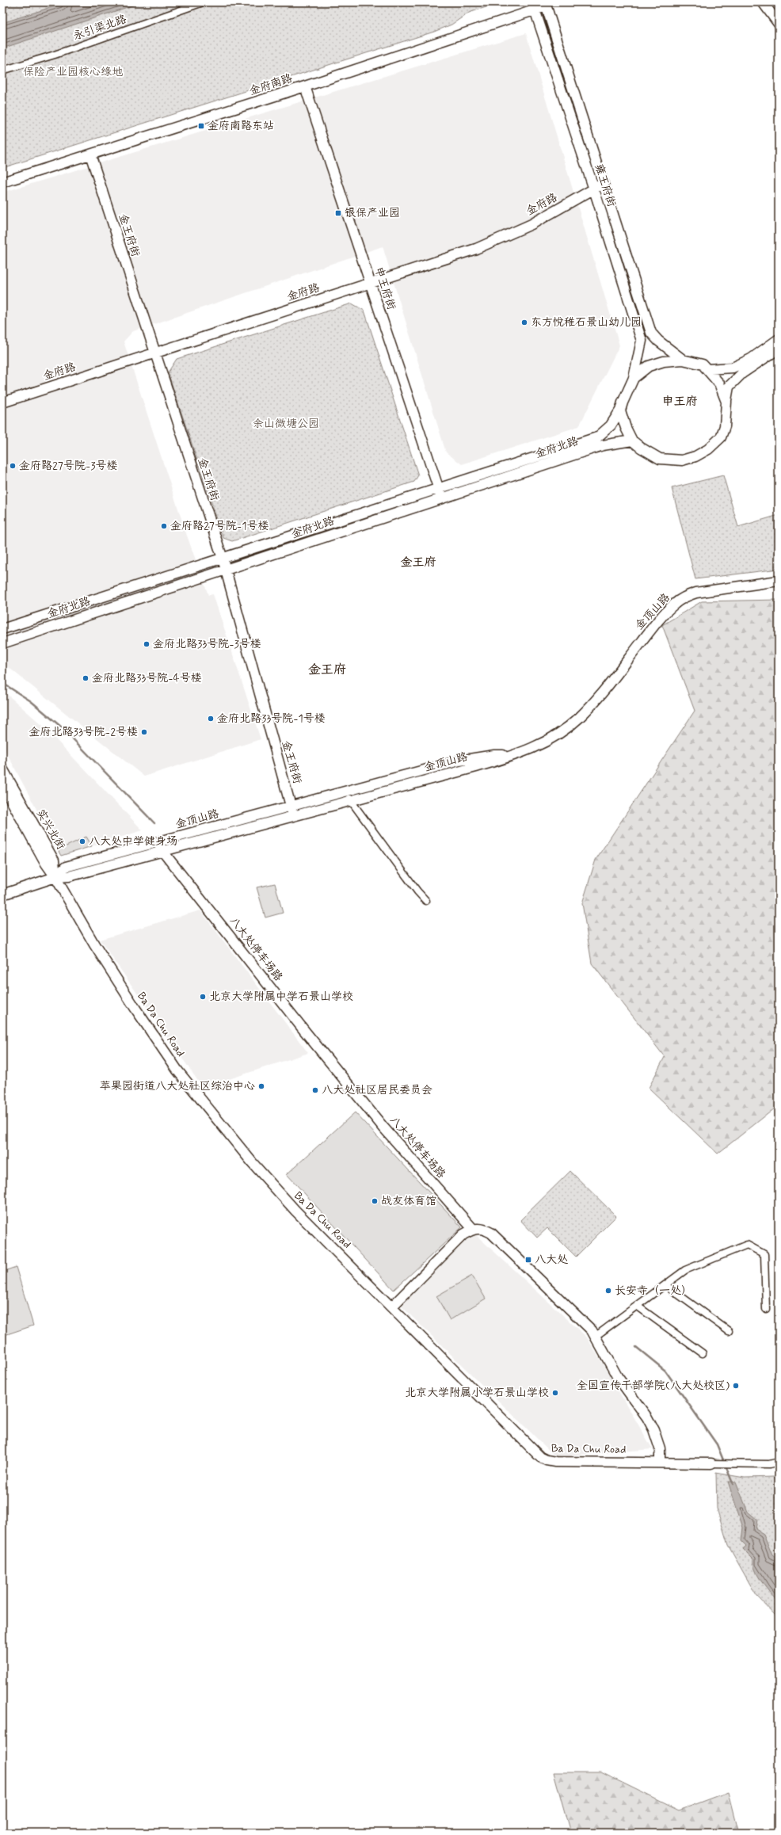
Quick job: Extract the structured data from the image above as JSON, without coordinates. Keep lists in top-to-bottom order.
{
  "streets": {
    "street": [
      "永引渠北路",
      "金府南路",
      "雍王府街",
      "金府路",
      "金王府街",
      "申王府街",
      "金府北路",
      "金顶山路",
      "实兴北街",
      "八大处停车场路",
      "Ba Da Chu Road"
    ]
  },
  "crossings": [
    ["金府南路", "雍王府街"],
    ["金府南路", "金王府街"],
    ["金府南路", "申王府街"],
    ["雍王府街", "金府路"],
    ["雍王府街", "金府北路"],
    ["金府路", "金王府街"],
    ["金府路", "申王府街"],
    ["金王府街", "金府北路"],
    ["金王府街", "金顶山路"],
    ["申王府街", "金府北路"],
    ["金顶山路", "实兴北街"],
    ["金顶山路", "八大处停车场路"],
    ["金顶山路", "Ba Da Chu Road"],
    ["实兴北街", "Ba Da Chu Road"]
  ],
  "districts": ["申王府", "金王府", "金王府"],
  "parks": ["保险产业园核心绿地", "余山微塘公园"],
  "places": {
    "transit": ["金府南路东站", "银保产业园", "八大处"],
    "other": [
      "东方悦稚石景山幼儿园",
      "金府路27号院-3号楼",
      "金府路27号院-1号楼",
      "金府北路33号院-3号楼",
      "金府北路33号院-4号楼",
      "金府北路33号院-1号楼",
      "金府北路33号院-2号楼",
      "八大处中学健身场",
      "北京大学附属中学石景山学校",
      "苹果园街道八大处社区综治中心",
      "八大处社区居民委员会",
      "战友体育馆",
      "长安寺（一处）",
      "全国宣传干部学院(八大处校区)",
      "北京大学附属小学石景山学校"
    ]
  }
}
